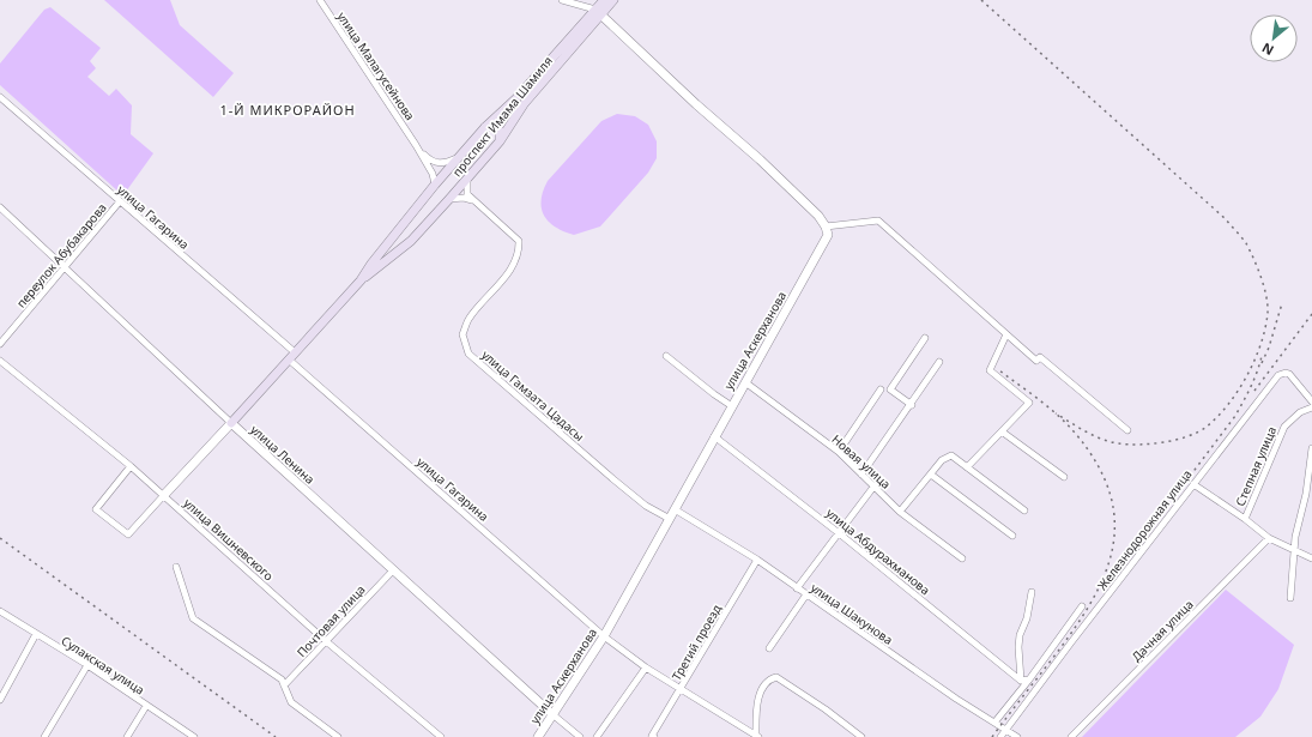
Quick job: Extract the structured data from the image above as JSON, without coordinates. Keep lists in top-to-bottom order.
{
  "streets": {
    "main road": ["проспект Имама Шамиля"],
    "street": [
      "улица Малагусейнова",
      "улица Гагарина",
      "переулок Абубакарова",
      "улица Аскерханова",
      "улица Гамзата Цадасы",
      "улица Ленина",
      "Новая улица",
      "Степная улица",
      "Железнодорожная улица",
      "улица Вишневского",
      "улица Абдурахманова",
      "улица Шакунова",
      "Почтовая улица",
      "Дачная улица",
      "Третий проезд",
      "Сулакская улица"
    ]
  },
  "crossings": [
    ["проспект Имама Шамиля", "улица Гагарина"],
    ["проспект Имама Шамиля", "улица Ленина"],
    ["улица Гагарина", "переулок Абубакарова"],
    ["улица Гагарина", "улица Аскерханова"],
    ["улица Гагарина", "Третий проезд"],
    ["переулок Абубакарова", "улица Ленина"],
    ["улица Аскерханова", "улица Гамзата Цадасы"],
    ["улица Аскерханова", "улица Ленина"],
    ["улица Аскерханова", "Новая улица"],
    ["улица Аскерханова", "улица Абдурахманова"],
    ["улица Аскерханова", "улица Шакунова"],
    ["улица Ленина", "Почтовая улица"],
    ["Железнодорожная улица", "улица Шакунова"],
    ["улица Вишневского", "Почтовая улица"],
    ["улица Шакунова", "Третий проезд"]
  ],
  "districts": ["1-Й МИКРОРАЙОН"],
  "north": "bottom left"
}
